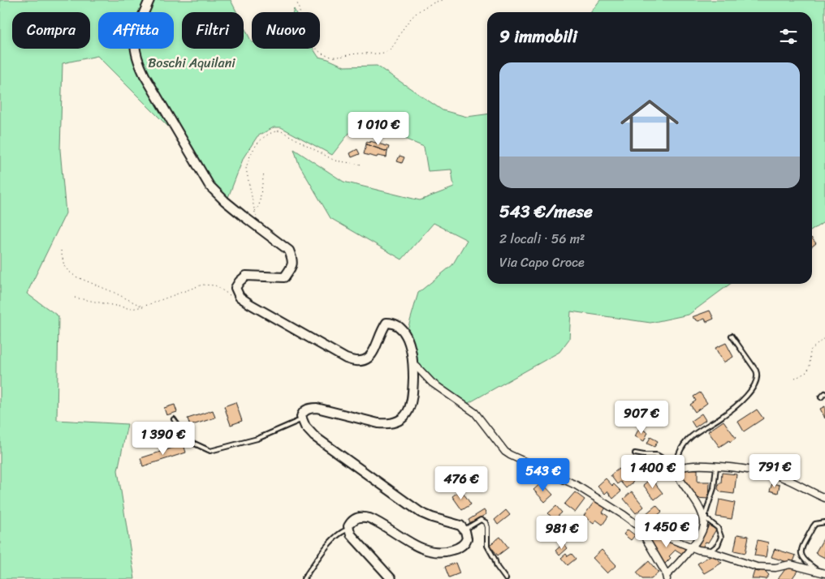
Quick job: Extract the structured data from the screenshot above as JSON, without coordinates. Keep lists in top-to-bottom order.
{
  "parks": ["Boschi Aquilani"],
  "page": {
    "chip": [
      "Compra",
      "Affitta",
      "Filtri",
      "Nuovo"
    ],
    "heading": "9 immobili",
    "list": [
      {
        "name": "543 €/mese",
        "note": "2 locali · 56 m² · Via Capo Croce"
      }
    ],
    "price": [
      "1 010 €",
      "907 €",
      "1 390 €",
      "791 €",
      "1 400 €",
      "543 €",
      "476 €",
      "1 450 €",
      "981 €"
    ]
  }
}
